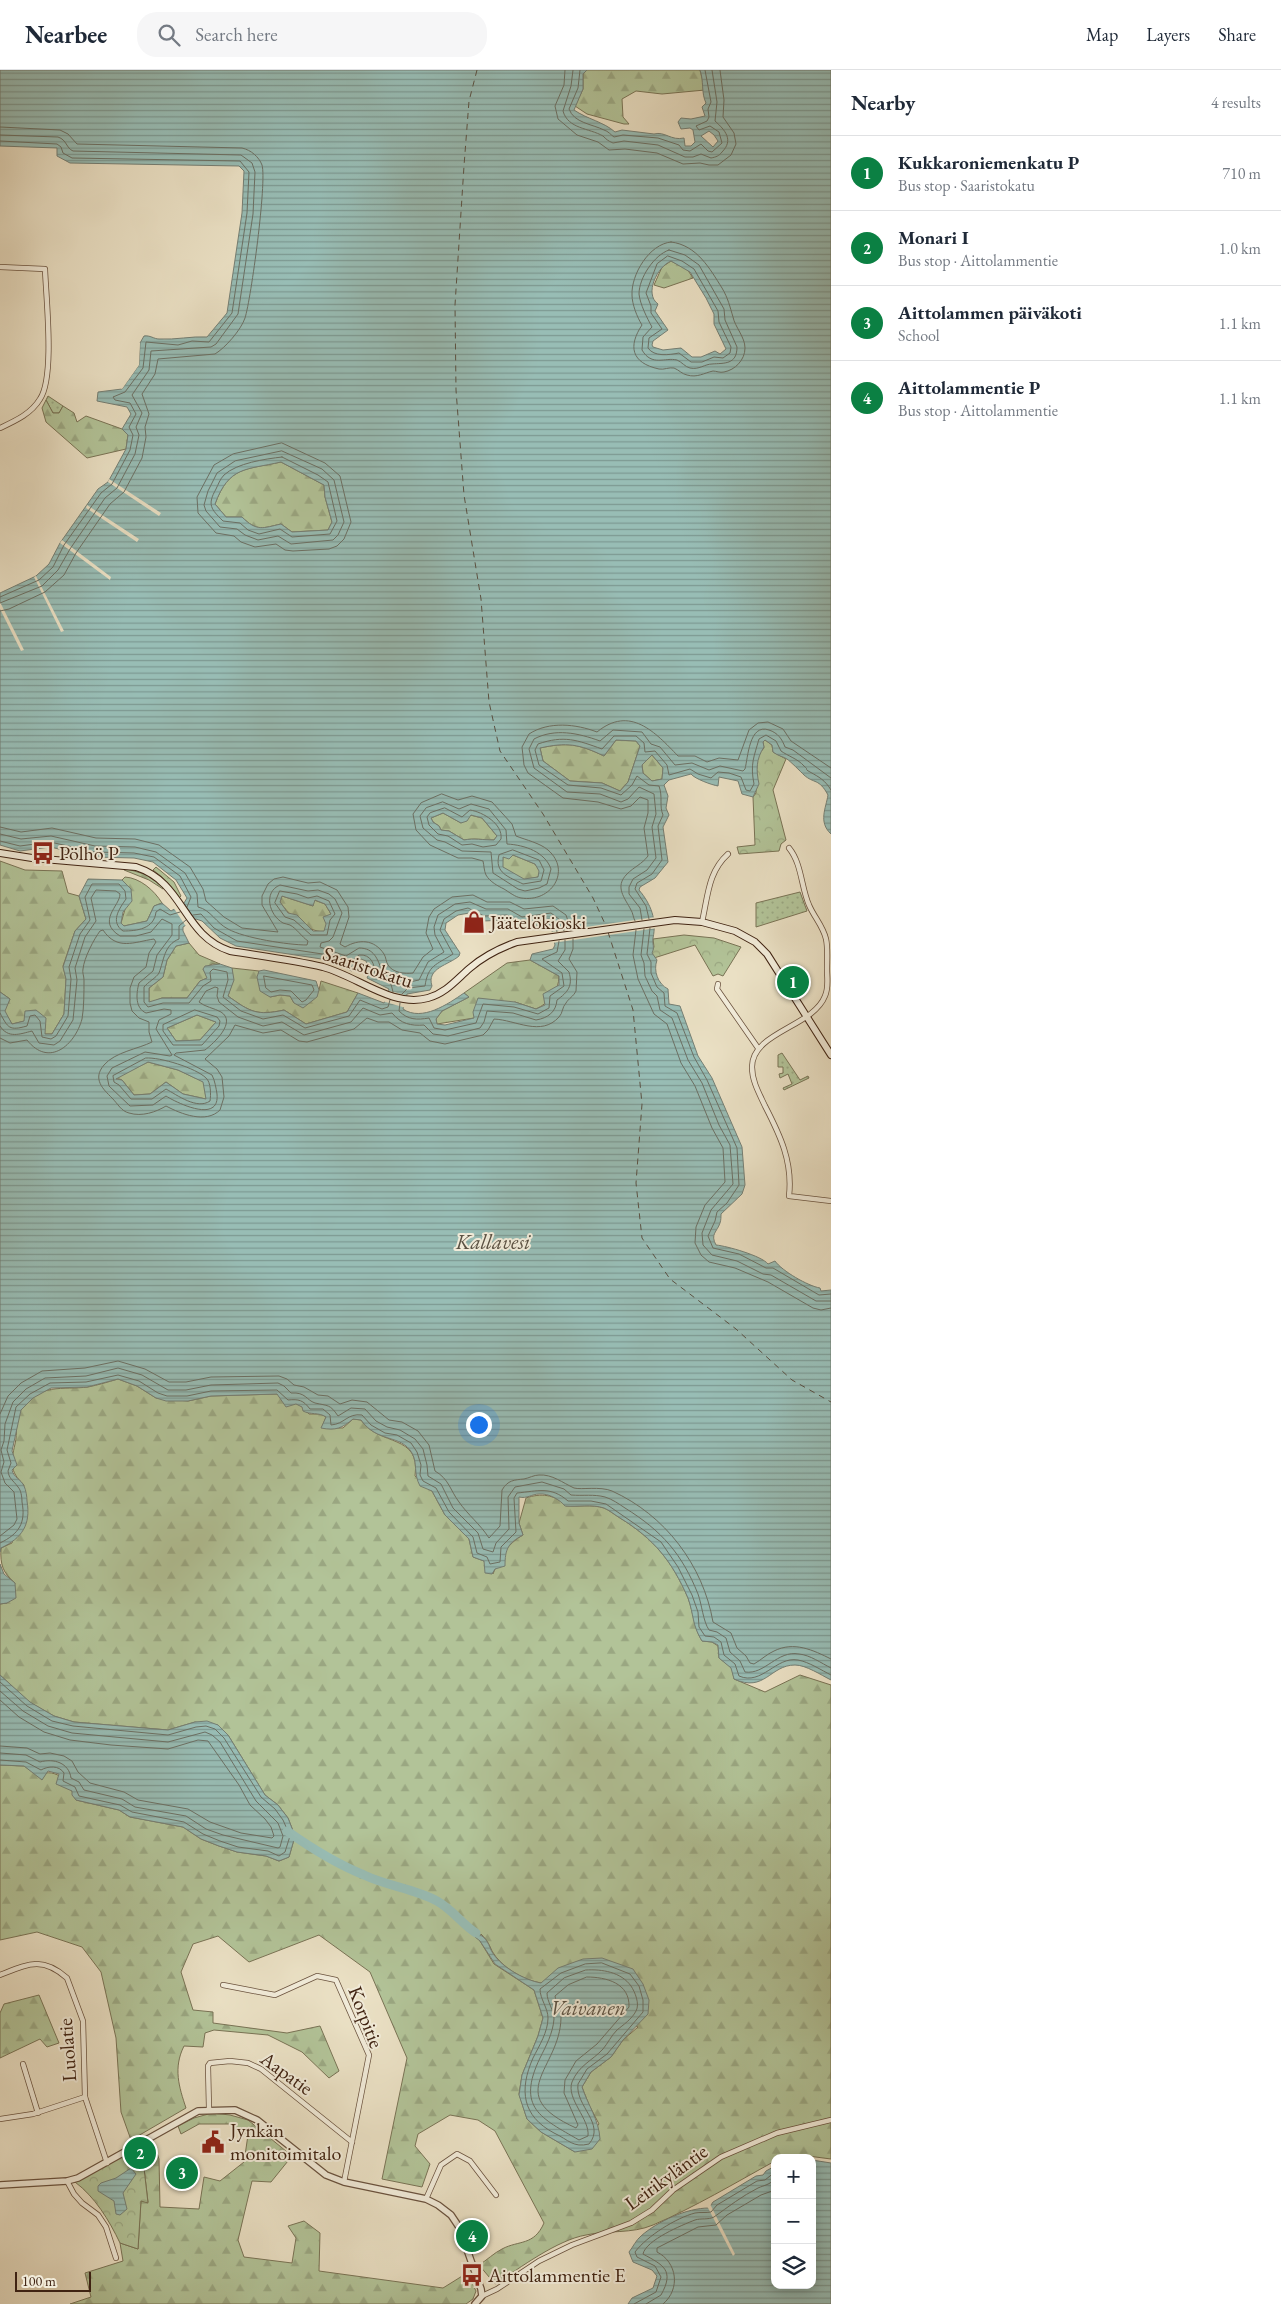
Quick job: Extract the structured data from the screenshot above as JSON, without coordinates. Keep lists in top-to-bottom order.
{
  "streets": {
    "main road": ["Saaristokatu"],
    "street": [
      "Korpitie",
      "Luolatie",
      "Aapatie",
      "Leirikyläntie"
    ]
  },
  "crossings": [
    ["Korpitie", "Aapatie"]
  ],
  "water": ["Kallavesi", "Vaivanen"],
  "places": {
    "bus stop": ["Pölhö P", "Aittolammentie E"],
    "shop": ["Jäätelökioski"],
    "public building": ["Jynkän monitoimitalo"]
  },
  "scale_bar": "100 m",
  "page": {
    "header": "Nearbee",
    "search": "Search here",
    "nav": ["Map", "Layers", "Share"],
    "heading": ["Nearby", "4 results"],
    "list": [
      {
        "mark": "1",
        "name": "Kukkaroniemenkatu P",
        "note": "Bus stop · Saaristokatu",
        "value": "710 m"
      },
      {
        "mark": "2",
        "name": "Monari I",
        "note": "Bus stop · Aittolammentie",
        "value": "1.0 km"
      },
      {
        "mark": "3",
        "name": "Aittolammen päiväkoti",
        "note": "School",
        "value": "1.1 km"
      },
      {
        "mark": "4",
        "name": "Aittolammentie P",
        "note": "Bus stop · Aittolammentie",
        "value": "1.1 km"
      }
    ],
    "pins": [
      "1",
      "2",
      "3",
      "4"
    ],
    "map_buttons": ["+", "−"],
    "scale": "100 m"
  }
}
